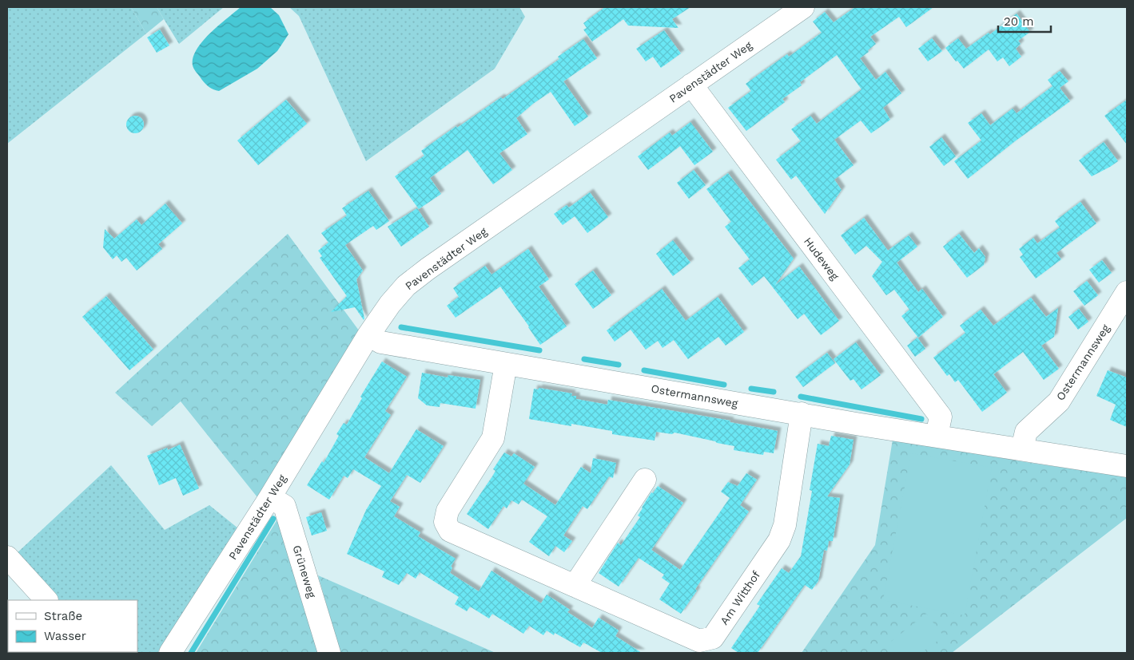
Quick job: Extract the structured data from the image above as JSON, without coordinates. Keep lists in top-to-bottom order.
{
  "streets": {
    "street": [
      "Pavenstädter Weg",
      "Hudeweg",
      "Ostermannsweg",
      "Grüneweg",
      "Am Witthof"
    ]
  },
  "crossings": [
    ["Pavenstädter Weg", "Hudeweg"],
    ["Pavenstädter Weg", "Ostermannsweg"],
    ["Pavenstädter Weg", "Grüneweg"],
    ["Hudeweg", "Ostermannsweg"],
    ["Ostermannsweg", "Am Witthof"]
  ],
  "legend": ["Straße", "Wasser"],
  "scale_bar": "20 m"
}
